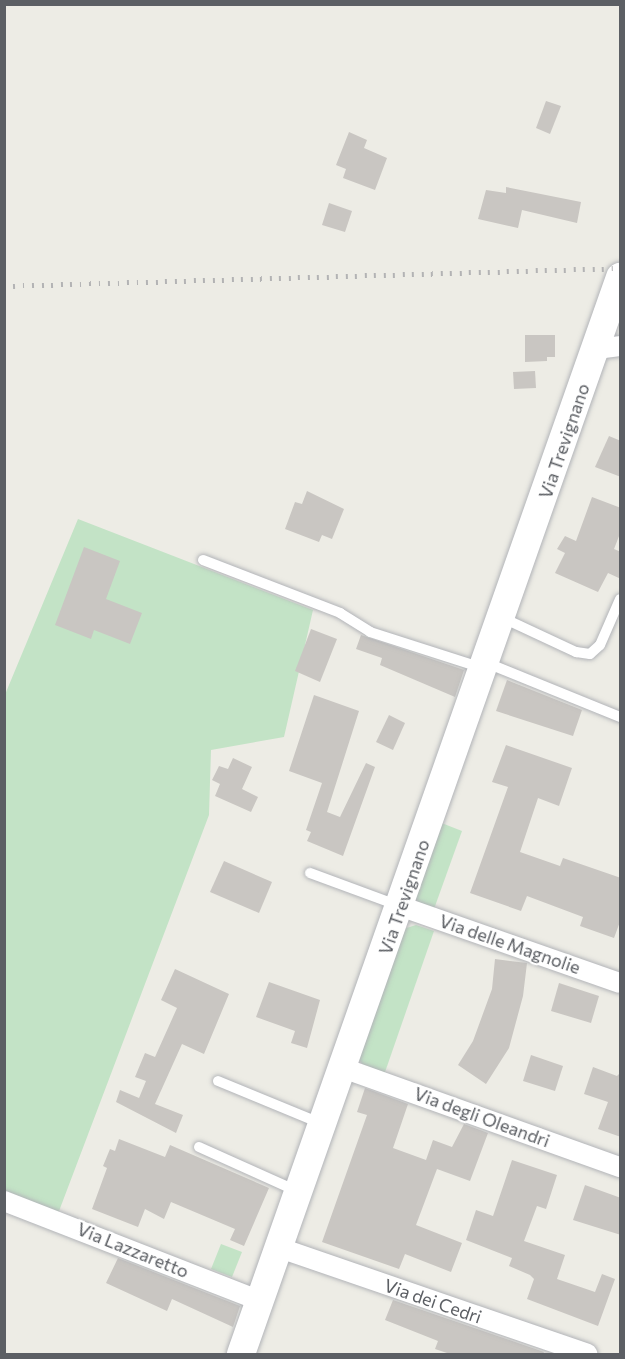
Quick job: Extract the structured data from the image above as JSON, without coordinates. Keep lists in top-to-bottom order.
{
  "streets": {
    "main road": ["Via Trevignano"],
    "street": [
      "Via delle Magnolie",
      "Via degli Oleandri",
      "Via Lazzaretto",
      "Via dei Cedri"
    ]
  },
  "crossings": [
    ["Via Trevignano", "Via delle Magnolie"],
    ["Via Trevignano", "Via degli Oleandri"],
    ["Via Trevignano", "Via Lazzaretto"],
    ["Via Trevignano", "Via dei Cedri"]
  ]
}
